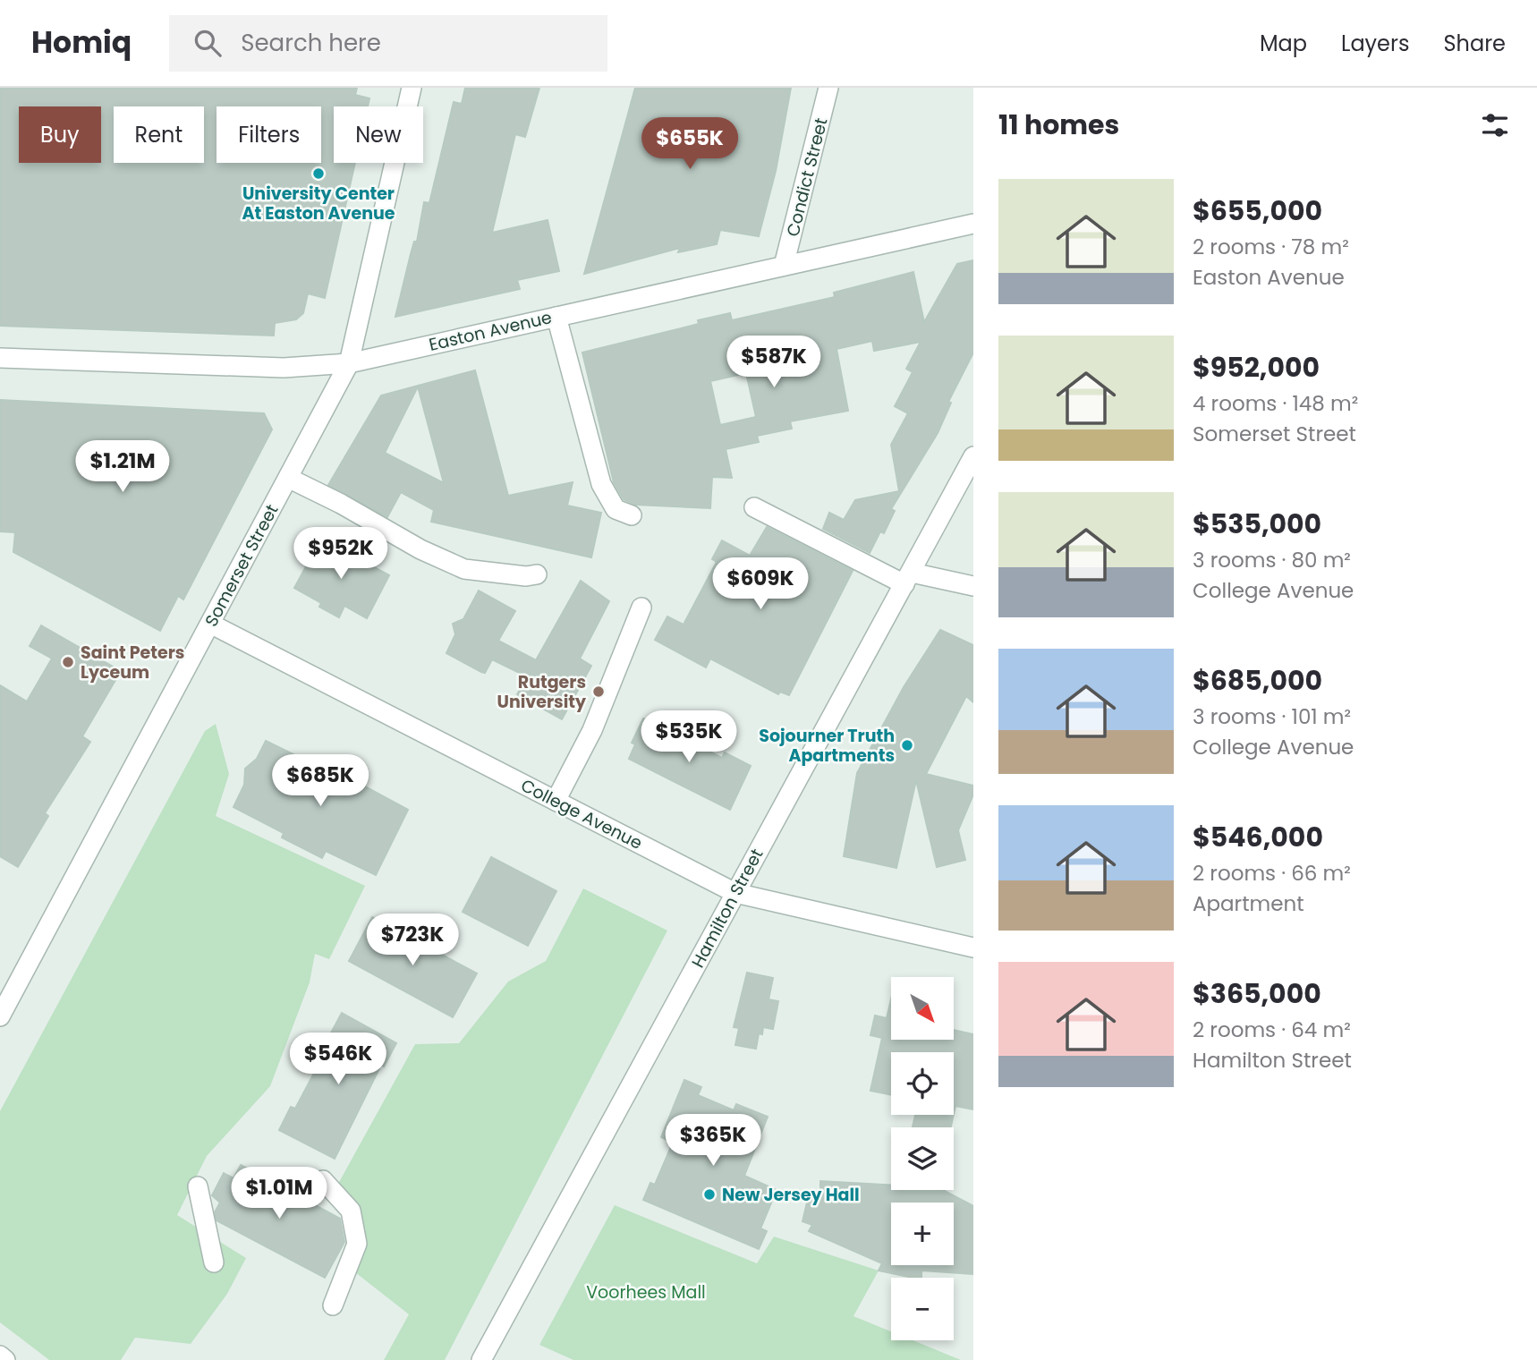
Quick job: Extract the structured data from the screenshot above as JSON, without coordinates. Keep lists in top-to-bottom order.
{
  "streets": {
    "street": [
      "Condict Street",
      "Easton Avenue",
      "Somerset Street",
      "College Avenue",
      "Hamilton Street"
    ]
  },
  "crossings": [
    ["Condict Street", "Easton Avenue"],
    ["Easton Avenue", "Somerset Street"],
    ["Somerset Street", "College Avenue"],
    ["College Avenue", "Hamilton Street"]
  ],
  "parks": ["Voorhees Mall"],
  "places": [
    "University Center At Easton Avenue",
    "Saint Peters Lyceum",
    "Rutgers University",
    "Sojourner Truth Apartments",
    "New Jersey Hall"
  ],
  "north": "bottom right",
  "page": {
    "header": "Homiq",
    "search": "Search here",
    "nav": ["Map", "Layers", "Share"],
    "heading": "11 homes",
    "chip": [
      "Buy",
      "Rent",
      "Filters",
      "New"
    ],
    "price": [
      "$655K",
      "$587K",
      "$1.21M",
      "$952K",
      "$609K",
      "$535K",
      "$685K",
      "$723K",
      "$546K",
      "$365K",
      "$1.01M"
    ],
    "list": [
      {
        "name": "$655,000",
        "note": "2 rooms · 78 m² · Easton Avenue"
      },
      {
        "name": "$952,000",
        "note": "4 rooms · 148 m² · Somerset Street"
      },
      {
        "name": "$535,000",
        "note": "3 rooms · 80 m² · College Avenue"
      },
      {
        "name": "$685,000",
        "note": "3 rooms · 101 m² · College Avenue"
      },
      {
        "name": "$546,000",
        "note": "2 rooms · 66 m² · Apartment"
      },
      {
        "name": "$365,000",
        "note": "2 rooms · 64 m² · Hamilton Street"
      }
    ],
    "map_buttons": ["+", "−"]
  }
}
